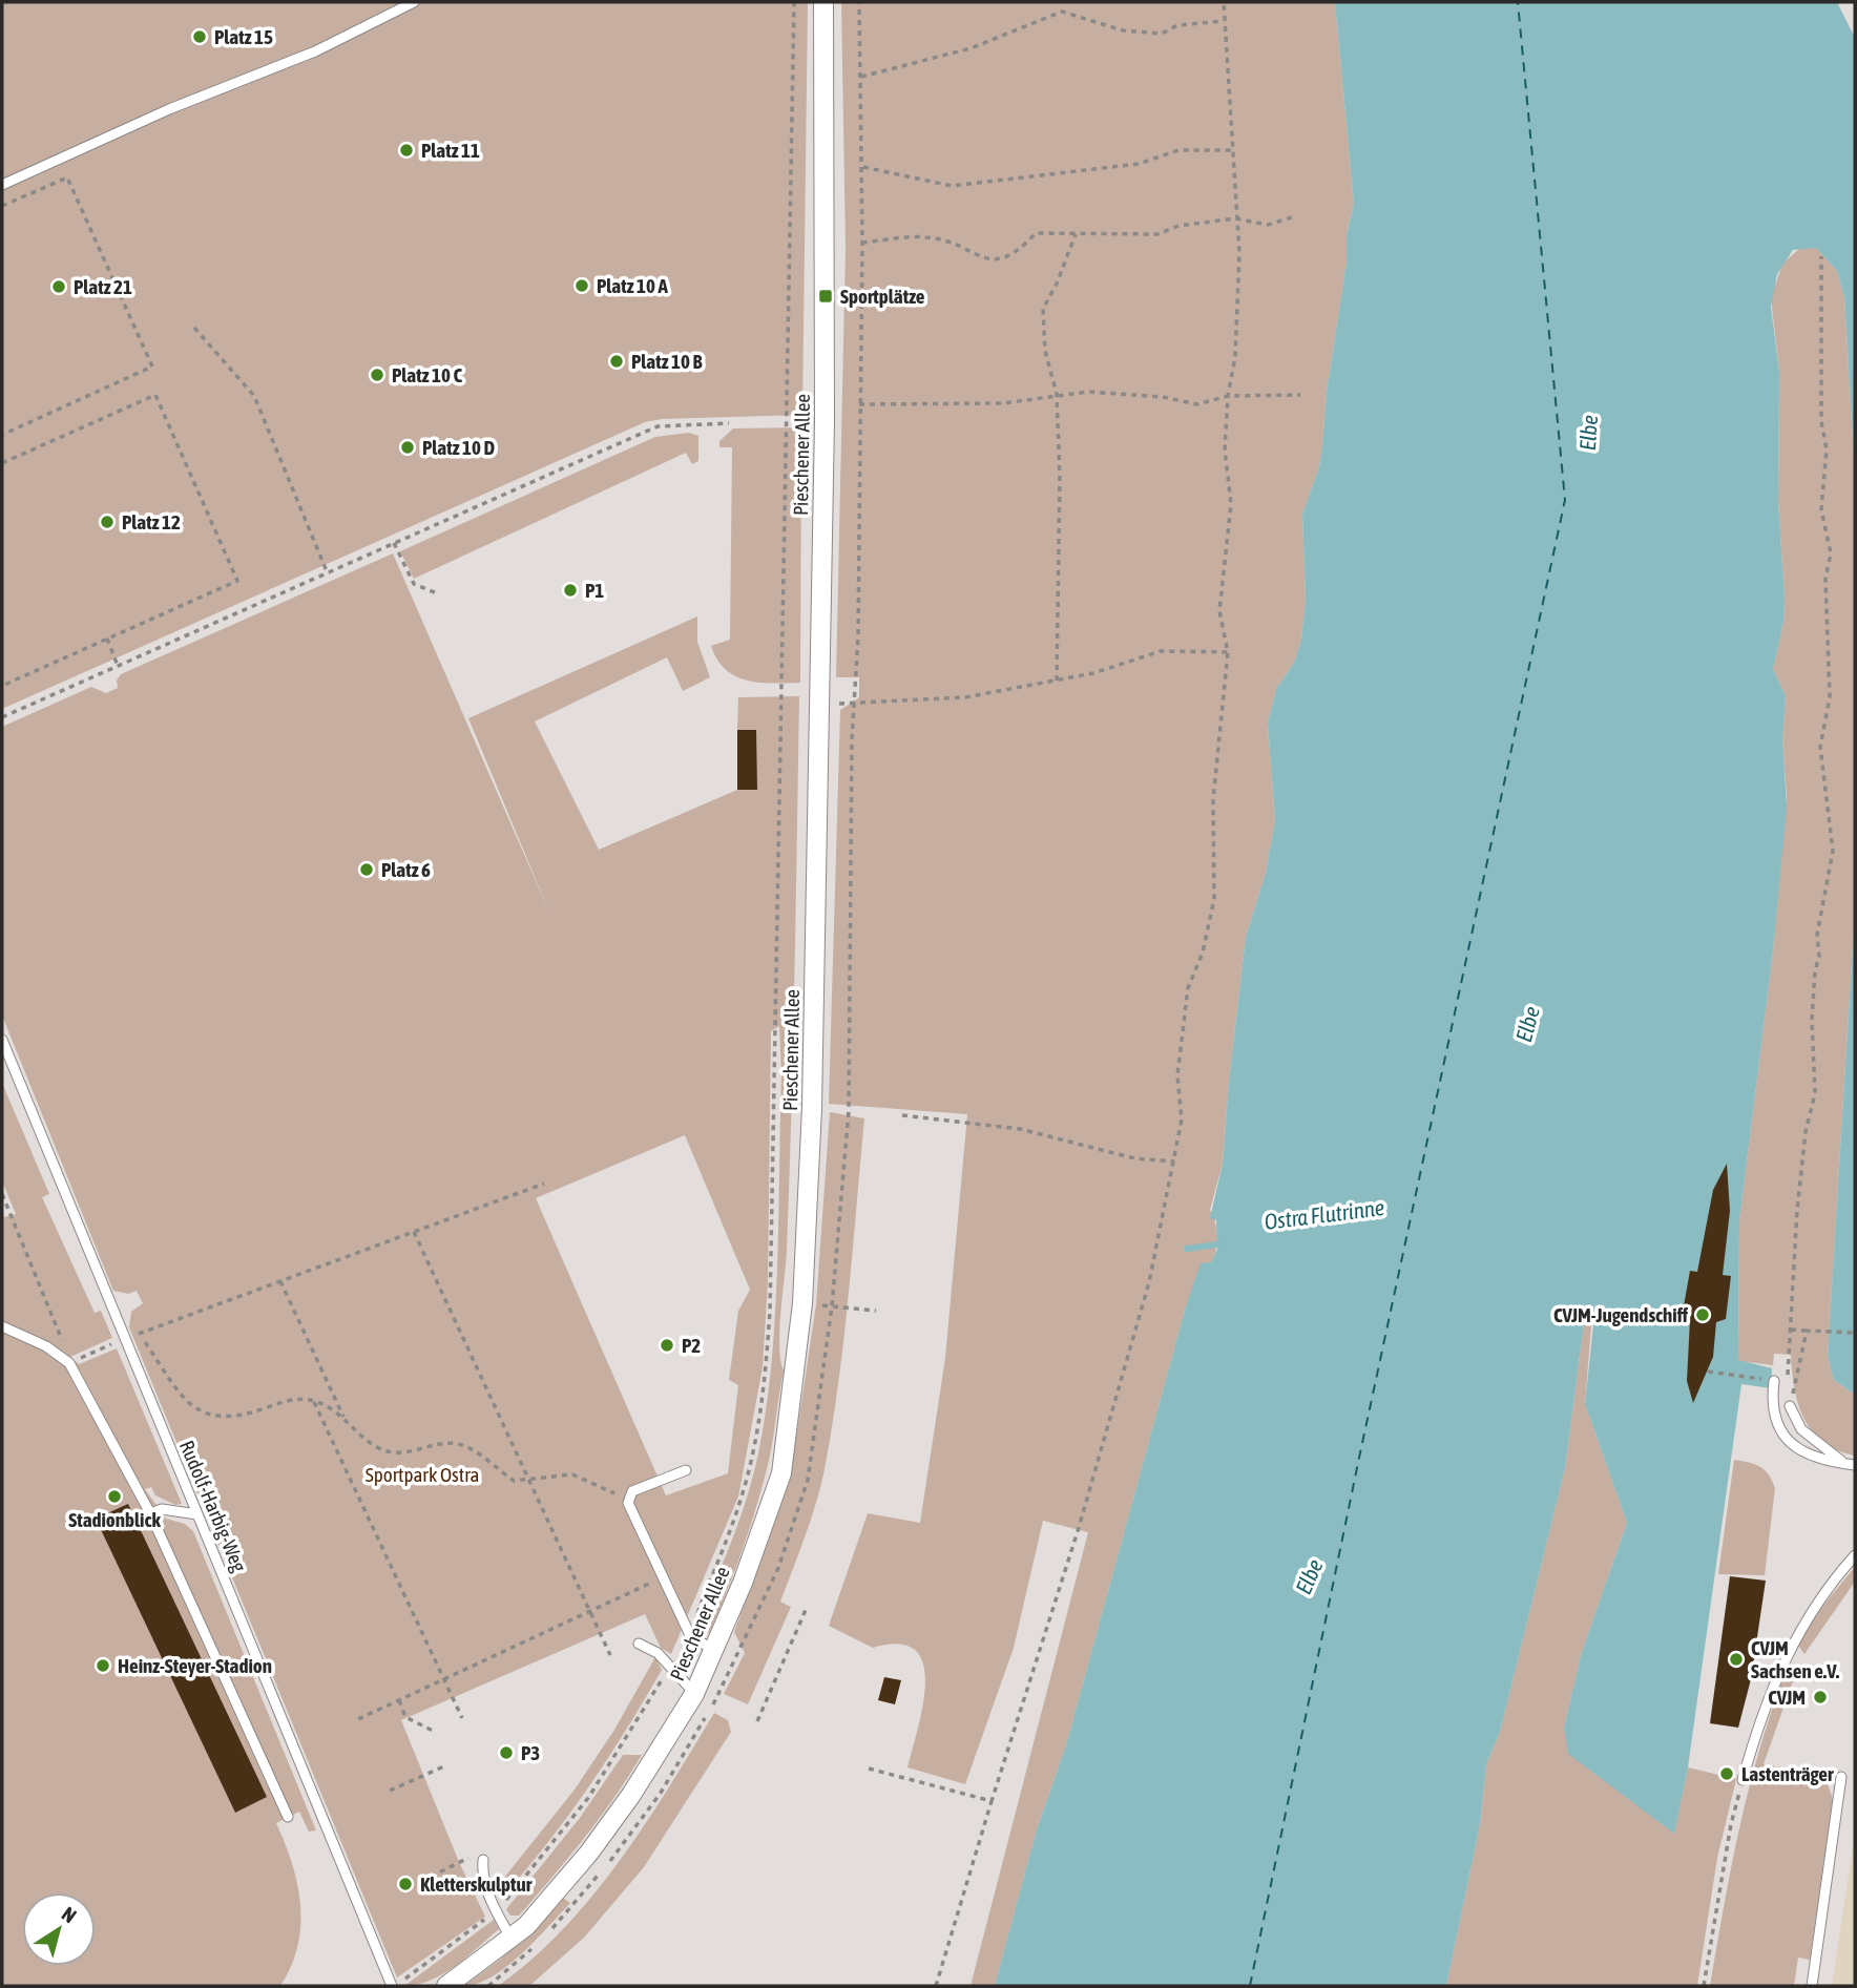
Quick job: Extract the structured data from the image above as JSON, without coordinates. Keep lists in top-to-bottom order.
{
  "streets": {
    "street": ["Pieschener Allee"],
    "lane": ["Rudolf-Harbig-Weg"]
  },
  "water": ["Elbe", "Ostra Flutrinne"],
  "parks": ["Sportpark Ostra"],
  "places": {
    "other": [
      "Platz 15",
      "Platz 11",
      "Platz 10 A",
      "Platz 21",
      "Platz 10 B",
      "Platz 10 C",
      "Platz 10 D",
      "Platz 12",
      "P1",
      "Platz 6",
      "CVJM-Jugendschiff",
      "P2",
      "Stadionblick",
      "CVJM Sachsen e.V.",
      "Heinz-Steyer-Stadion",
      "CVJM",
      "P3",
      "Lastenträger",
      "Kletterskulptur"
    ],
    "transit": ["Sportplätze"]
  },
  "north": "top right"
}
